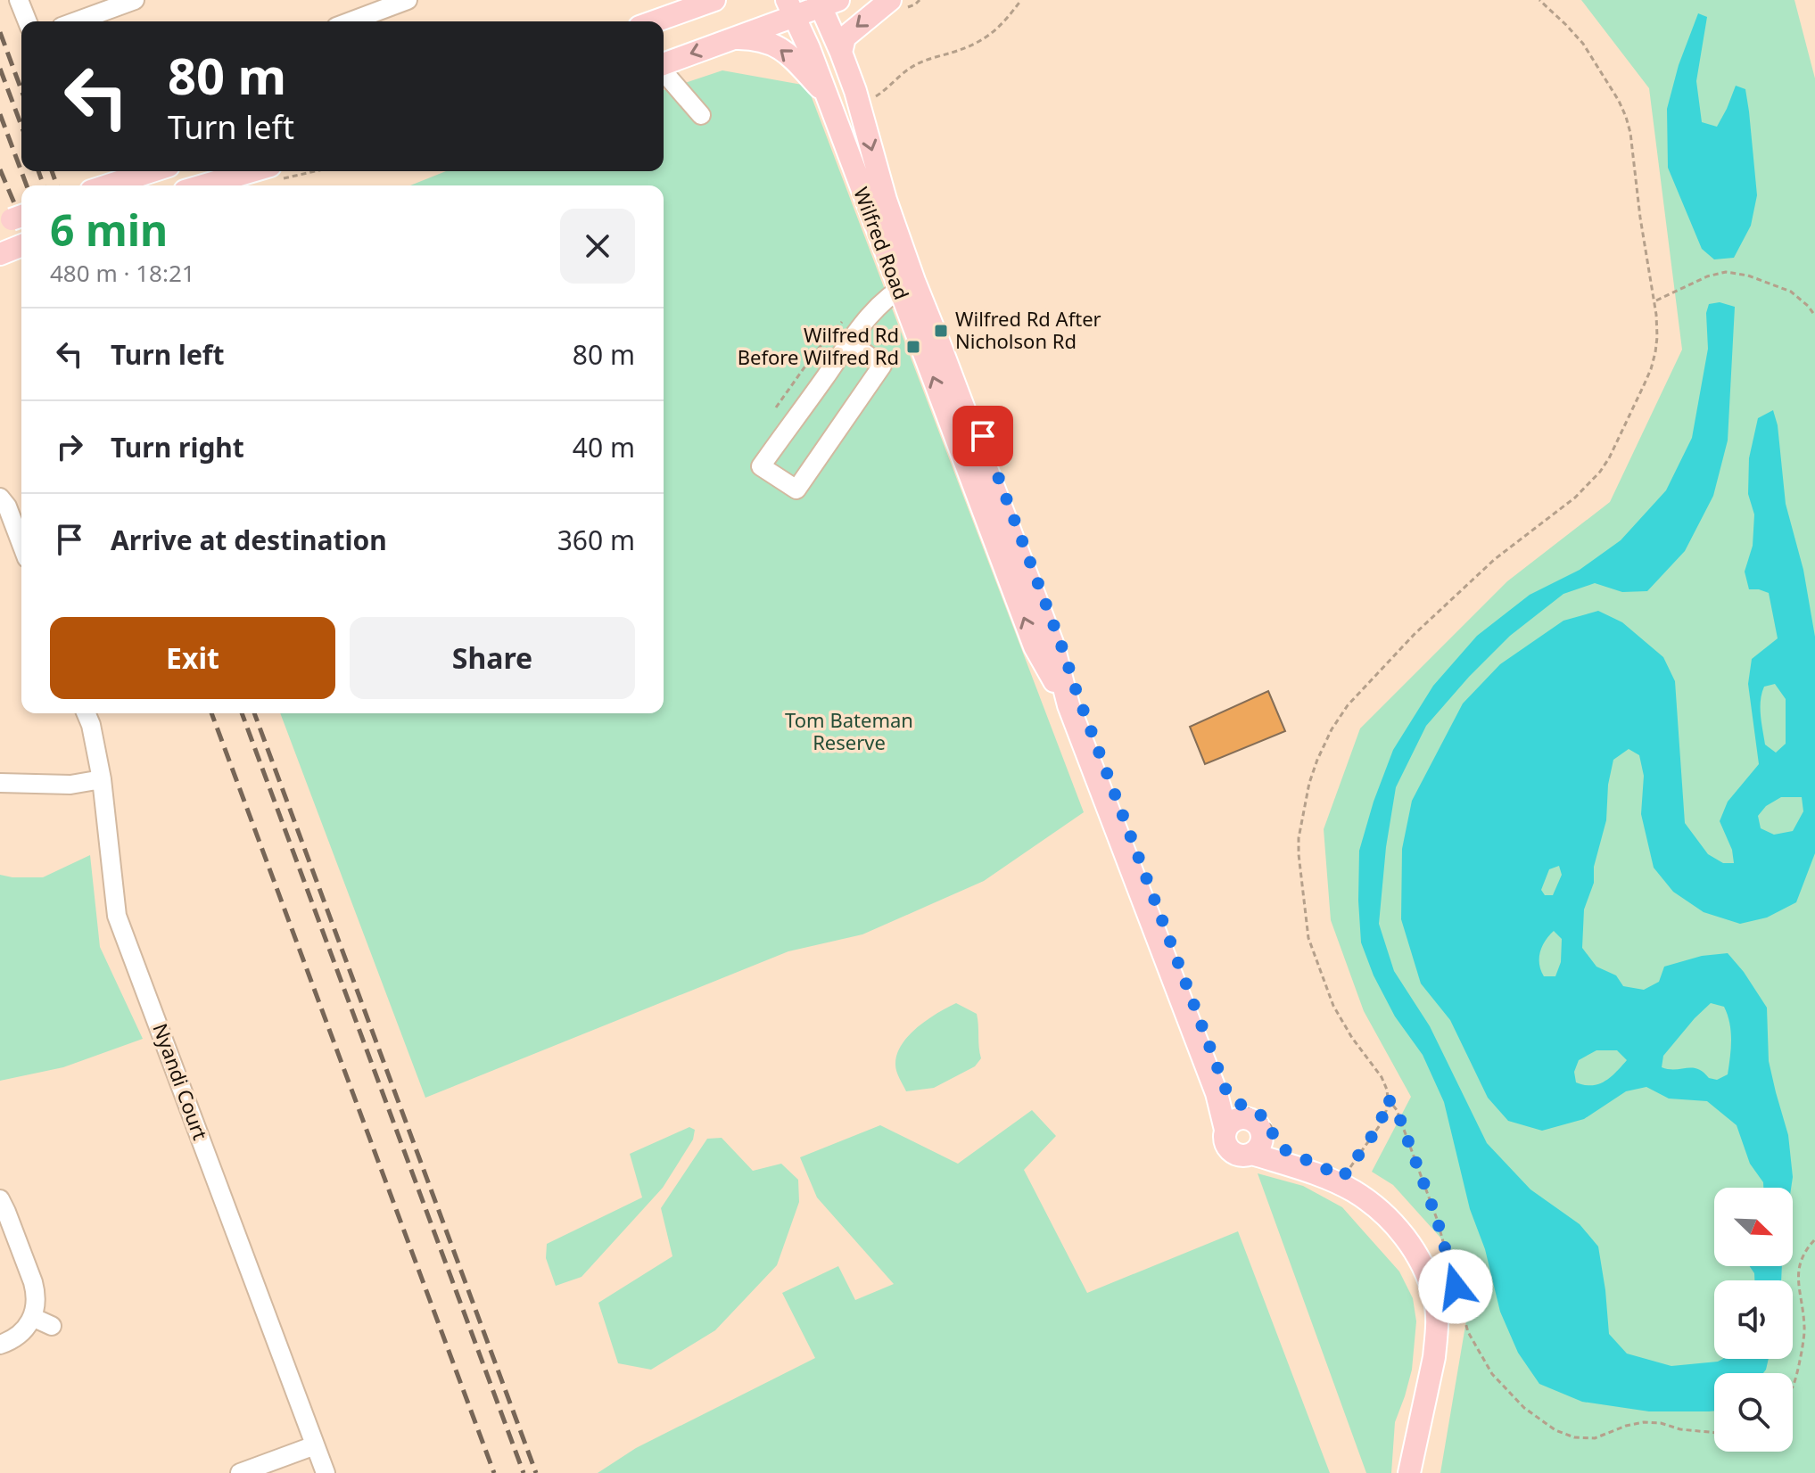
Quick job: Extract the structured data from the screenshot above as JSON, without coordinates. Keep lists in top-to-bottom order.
{
  "streets": {
    "main road": ["Wilfred Road"],
    "street": ["Nyandi Court"]
  },
  "parks": ["Tom Bateman Reserve"],
  "places": {
    "transit": ["Wilfred Rd After Nicholson Rd", "Wilfred Rd Before Wilfred Rd"]
  },
  "north": "bottom right",
  "page": {
    "turn": ["80 m", "Turn left"],
    "heading": ["6 min", "480 m · 18:21"],
    "list": [
      {
        "name": "Turn left",
        "value": "80 m"
      },
      {
        "name": "Turn right",
        "value": "40 m"
      },
      {
        "name": "Arrive at destination",
        "value": "360 m"
      }
    ],
    "buttons": ["Exit", "Share"]
  }
}
